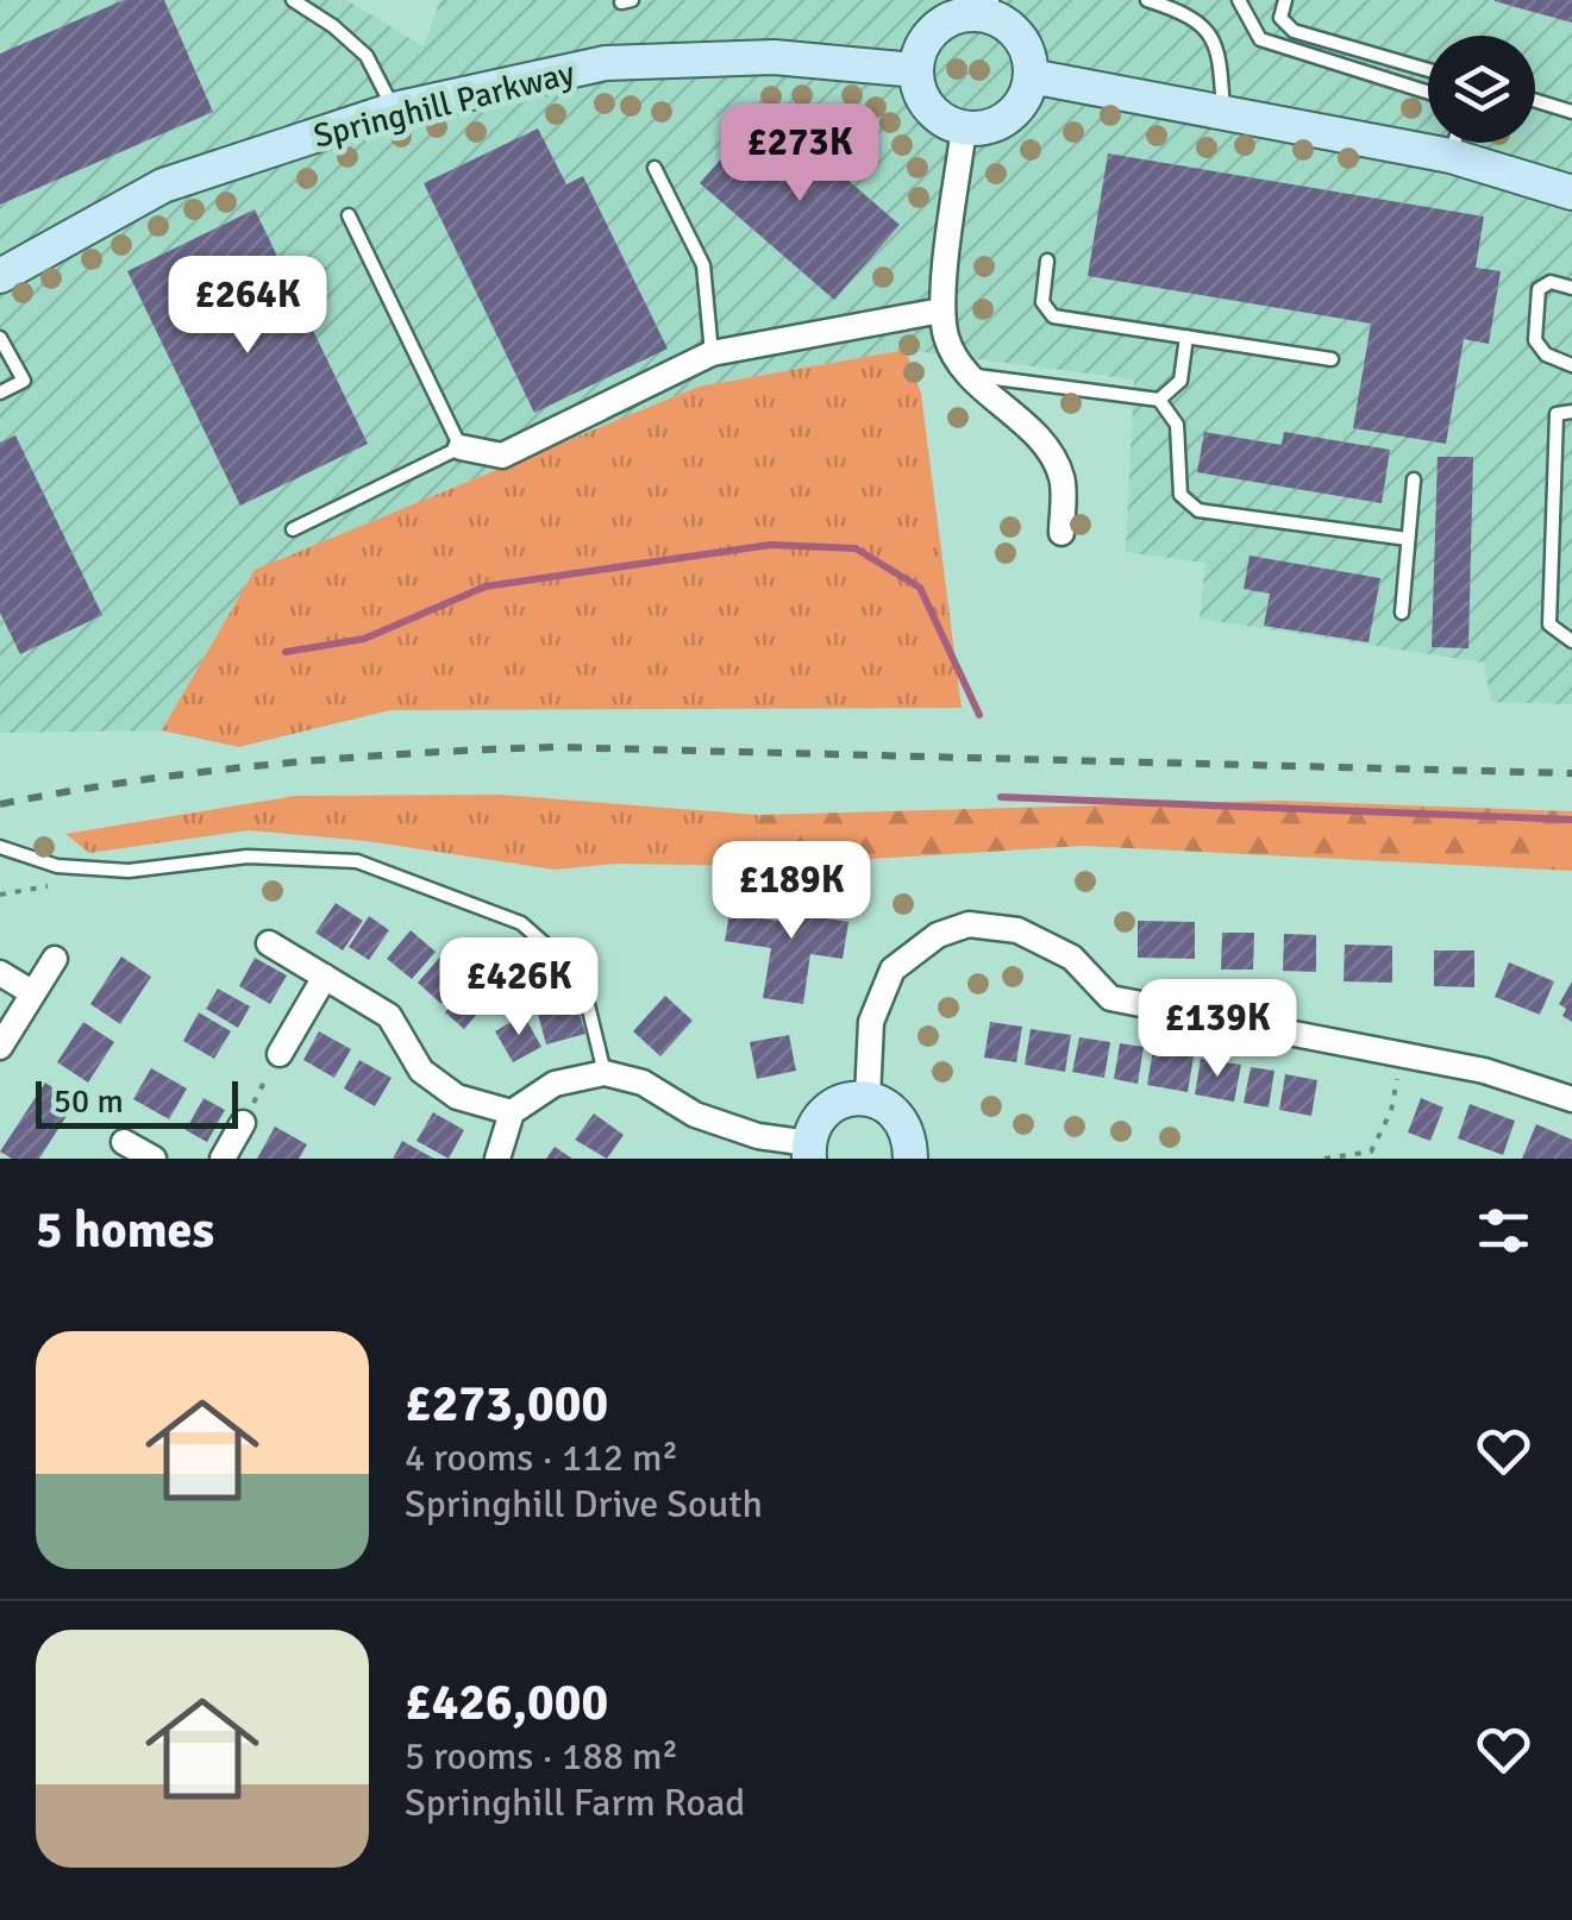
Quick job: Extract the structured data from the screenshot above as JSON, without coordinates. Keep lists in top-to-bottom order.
{
  "streets": {
    "street": ["Springhill Parkway"]
  },
  "scale_bar": "50 m",
  "page": {
    "price": [
      "£273K",
      "£264K",
      "£189K",
      "£426K",
      "£139K"
    ],
    "scale": "50 m",
    "heading": "5 homes",
    "list": [
      {
        "name": "£273,000",
        "note": "4 rooms · 112 m² · Springhill Drive South"
      },
      {
        "name": "£426,000",
        "note": "5 rooms · 188 m² · Springhill Farm Road"
      }
    ]
  }
}
